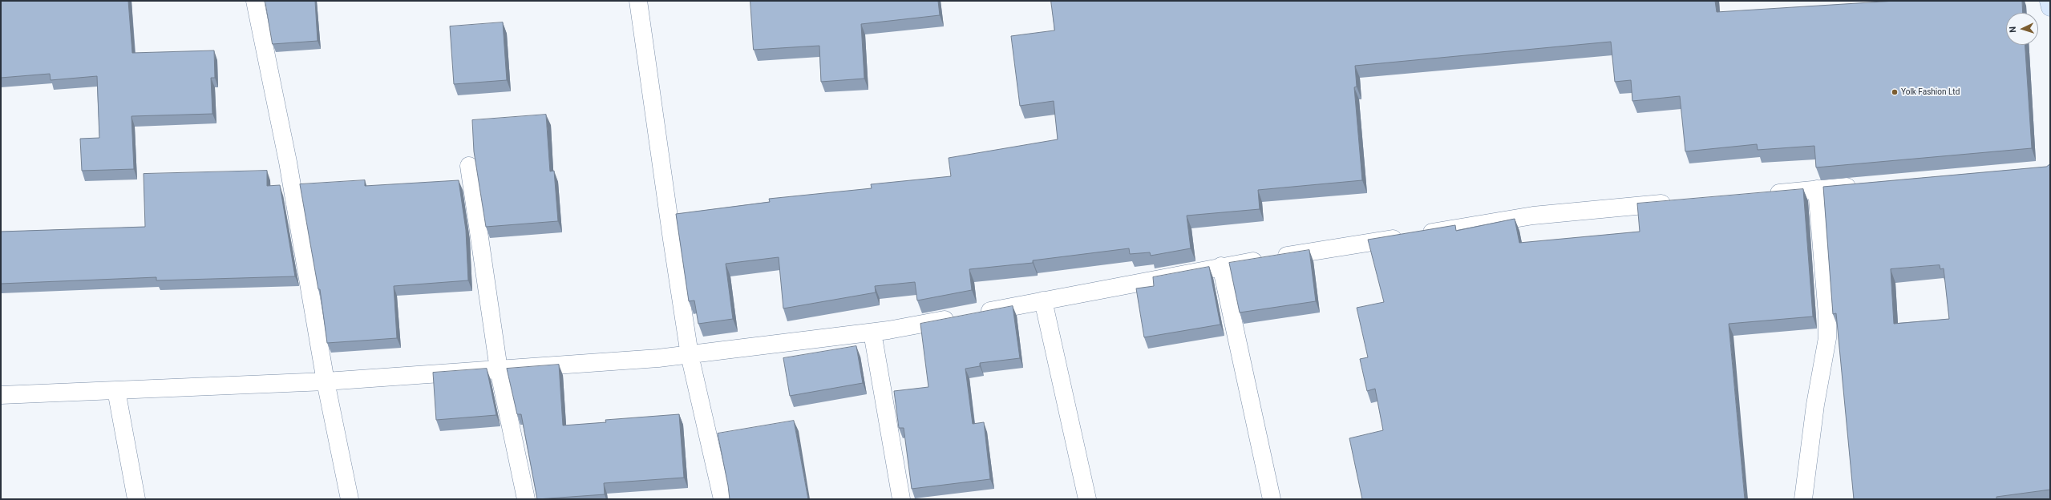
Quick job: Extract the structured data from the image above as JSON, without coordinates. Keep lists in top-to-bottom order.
{
  "places": ["Yolk Fashion Ltd"],
  "north": "left"
}
